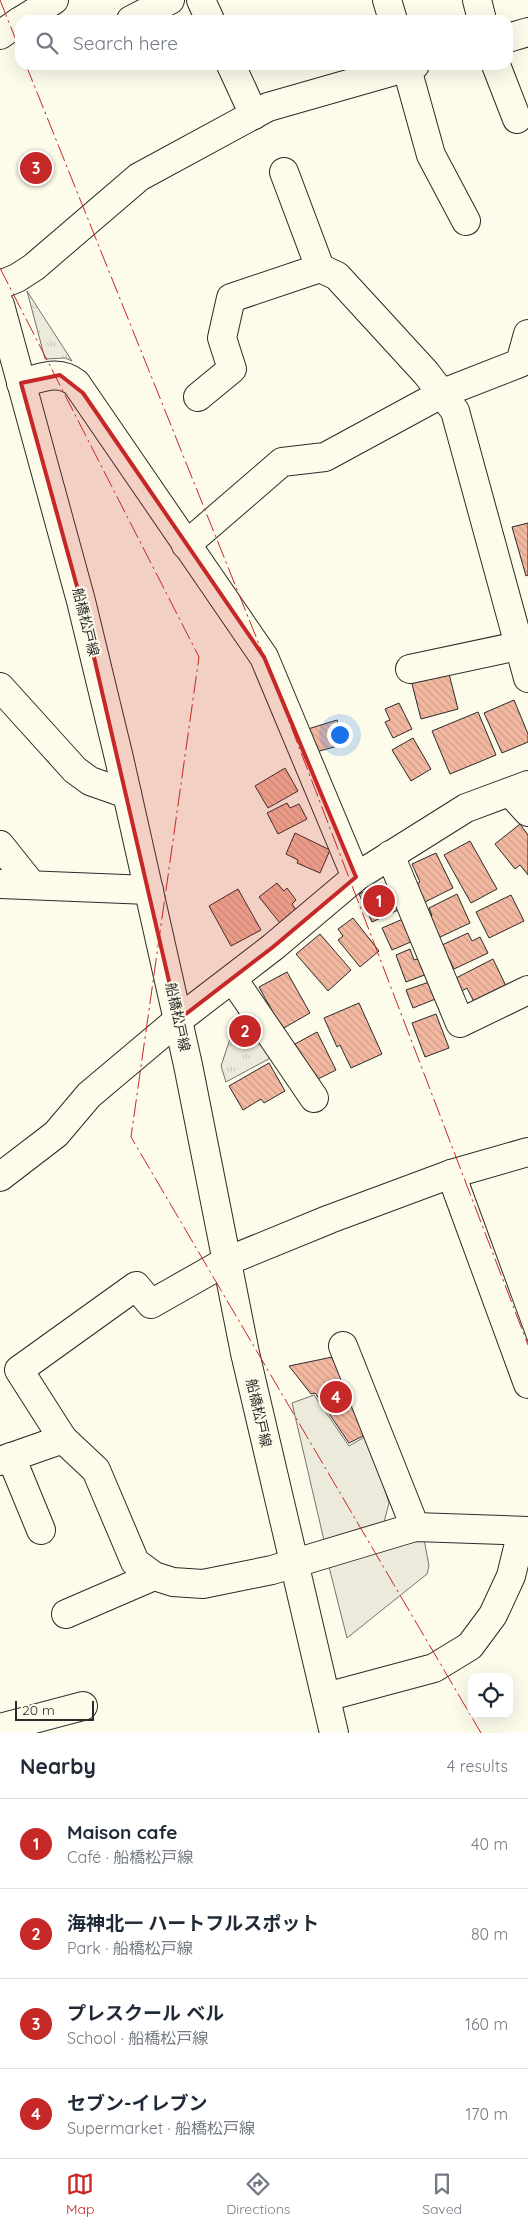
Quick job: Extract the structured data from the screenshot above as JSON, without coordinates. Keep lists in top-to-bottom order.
{
  "streets": {
    "street": ["船橋松戸線"]
  },
  "scale_bar": "20 m",
  "page": {
    "search": "Search here",
    "pins": [
      "3",
      "1",
      "2",
      "4"
    ],
    "scale": "20 m",
    "heading": ["Nearby", "4 results"],
    "list": [
      {
        "mark": "1",
        "name": "Maison cafe",
        "note": "Café · 船橋松戸線",
        "value": "40 m"
      },
      {
        "mark": "2",
        "name": "海神北一 ハートフルスポット",
        "note": "Park · 船橋松戸線",
        "value": "80 m"
      },
      {
        "mark": "3",
        "name": "プレスクール ベル",
        "note": "School · 船橋松戸線",
        "value": "160 m"
      },
      {
        "mark": "4",
        "name": "セブン-イレブン",
        "note": "Supermarket · 船橋松戸線",
        "value": "170 m"
      }
    ],
    "nav": ["Map", "Directions", "Saved"]
  }
}
